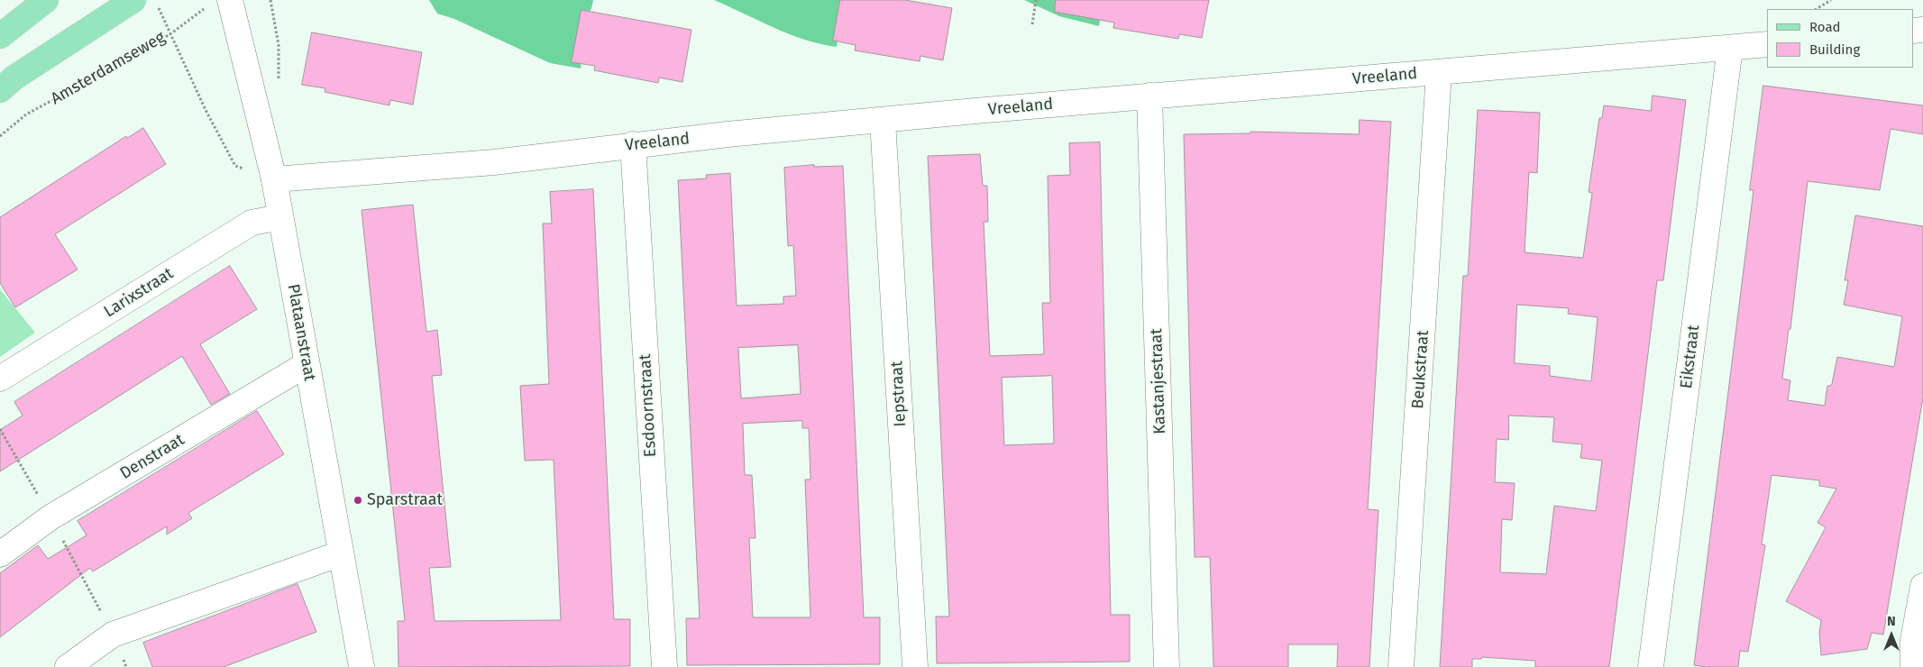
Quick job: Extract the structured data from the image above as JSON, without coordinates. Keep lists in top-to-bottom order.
{
  "streets": {
    "street": [
      "Vreeland",
      "Larixstraat",
      "Plataanstraat",
      "Eikstraat",
      "Beukstraat",
      "Kastanjestraat",
      "Iepstraat",
      "Esdoornstraat",
      "Denstraat"
    ],
    "path": ["Amsterdamseweg"]
  },
  "crossings": [
    ["Amsterdamseweg", "Plataanstraat"],
    ["Vreeland", "Plataanstraat"],
    ["Vreeland", "Eikstraat"],
    ["Vreeland", "Beukstraat"],
    ["Vreeland", "Kastanjestraat"],
    ["Vreeland", "Iepstraat"],
    ["Vreeland", "Esdoornstraat"],
    ["Larixstraat", "Plataanstraat"],
    ["Plataanstraat", "Denstraat"]
  ],
  "places": ["Sparstraat"],
  "legend": ["Road", "Building"],
  "north": "top"
}
